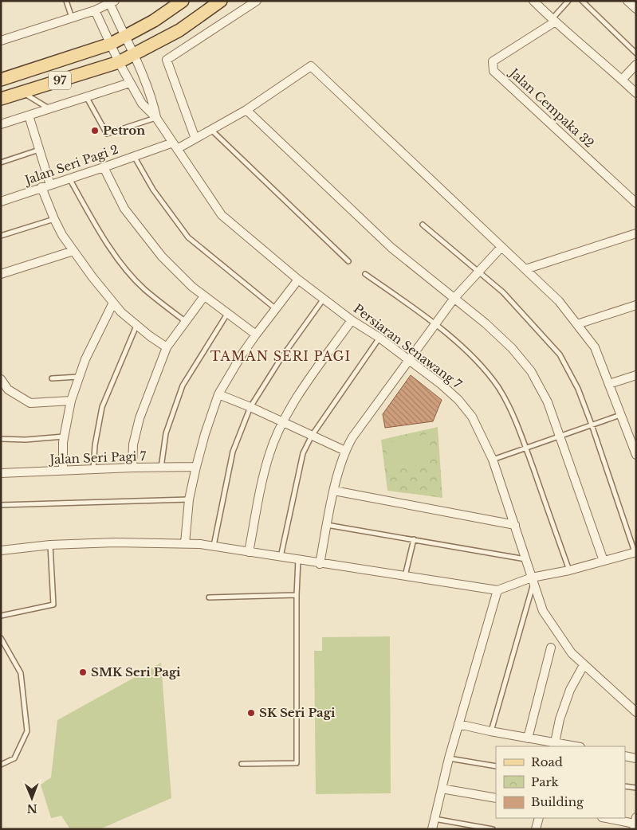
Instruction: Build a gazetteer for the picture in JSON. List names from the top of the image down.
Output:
{
  "streets": {
    "main road": ["97"],
    "street": [
      "Jalan Cempaka 32",
      "Jalan Seri Pagi 2",
      "Persiaran Senawang 7",
      "Jalan Seri Pagi 7"
    ]
  },
  "crossings": [
    ["Jalan Seri Pagi 2", "Persiaran Senawang 7"]
  ],
  "districts": ["TAMAN SERI PAGI"],
  "places": ["Petron", "SMK Seri Pagi", "SK Seri Pagi"],
  "legend": ["Road", "Park", "Building"],
  "north": "bottom"
}
